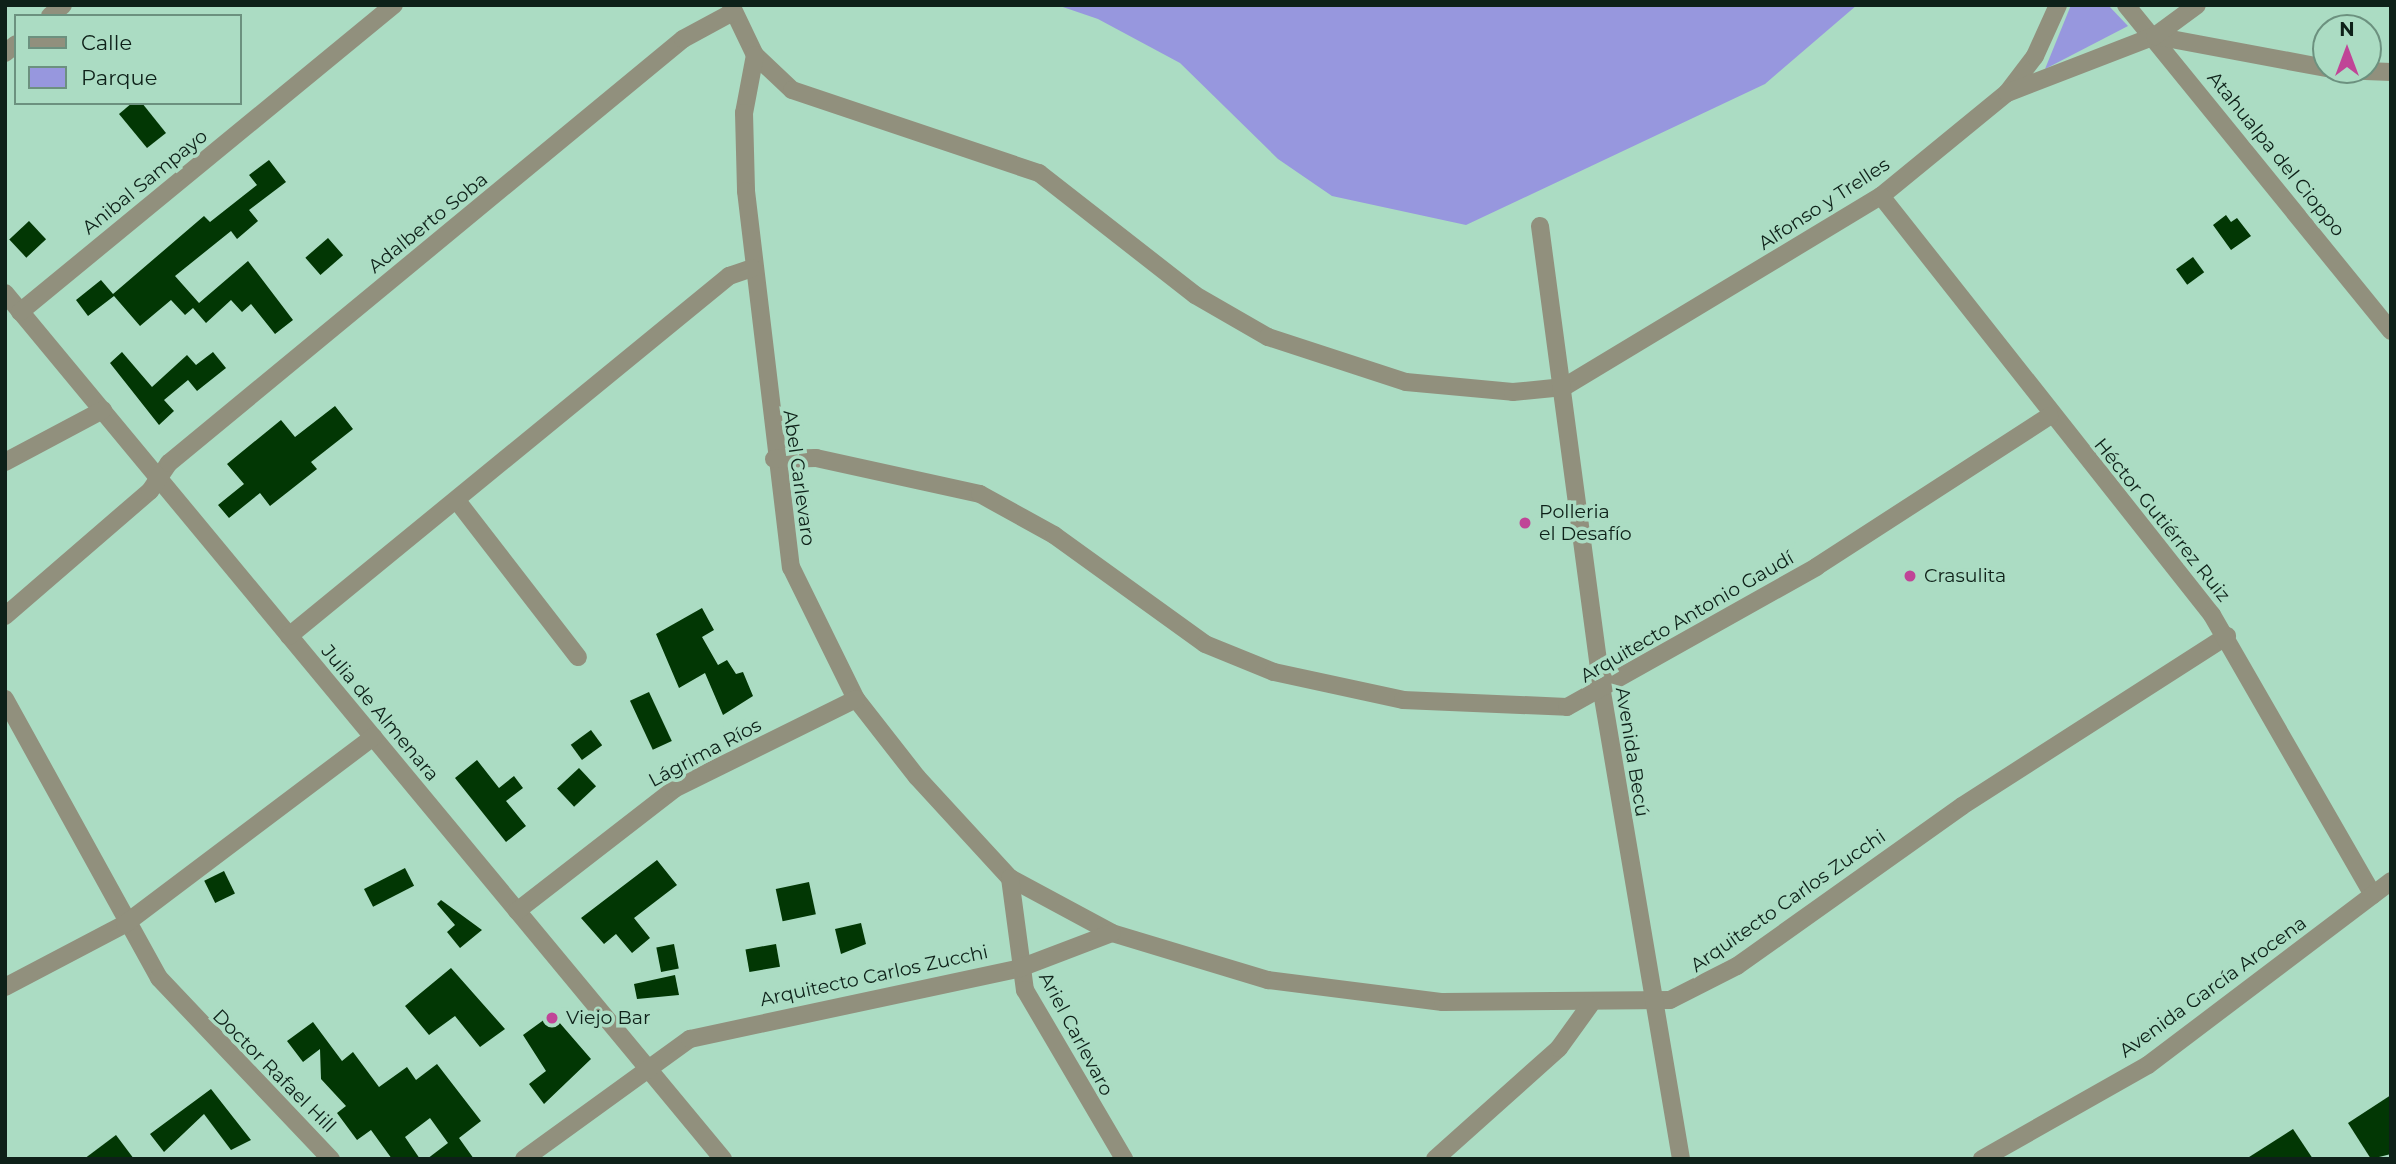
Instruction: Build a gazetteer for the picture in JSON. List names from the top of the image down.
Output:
{
  "streets": {
    "street": [
      "Atahualpa del Cioppo",
      "Anibal Sampayo",
      "Alfonso y Trelles",
      "Adalberto Soba",
      "Abel Carlevaro",
      "Héctor Gutiérrez Ruiz",
      "Arquitecto Antonio Gaudí",
      "Julia de Almenara",
      "Avenida Becú",
      "Lágrima Ríos",
      "Arquitecto Carlos Zucchi",
      "Avenida García Arocena",
      "Ariel Carlevaro",
      "Doctor Rafael Hill"
    ]
  },
  "crossings": [
    ["Anibal Sampayo", "Julia de Almenara"],
    ["Alfonso y Trelles", "Héctor Gutiérrez Ruiz"],
    ["Alfonso y Trelles", "Avenida Becú"],
    ["Adalberto Soba", "Julia de Almenara"],
    ["Abel Carlevaro", "Arquitecto Antonio Gaudí"],
    ["Abel Carlevaro", "Lágrima Ríos"],
    ["Abel Carlevaro", "Arquitecto Carlos Zucchi"],
    ["Abel Carlevaro", "Ariel Carlevaro"],
    ["Héctor Gutiérrez Ruiz", "Arquitecto Antonio Gaudí"],
    ["Héctor Gutiérrez Ruiz", "Arquitecto Carlos Zucchi"],
    ["Héctor Gutiérrez Ruiz", "Avenida García Arocena"],
    ["Arquitecto Antonio Gaudí", "Avenida Becú"],
    ["Julia de Almenara", "Lágrima Ríos"],
    ["Julia de Almenara", "Arquitecto Carlos Zucchi"],
    ["Avenida Becú", "Arquitecto Carlos Zucchi"],
    ["Arquitecto Carlos Zucchi", "Ariel Carlevaro"]
  ],
  "places": ["Polleria el Desafío", "Crasulita", "Viejo Bar"],
  "legend": ["Calle", "Parque"],
  "north": "top"
}
